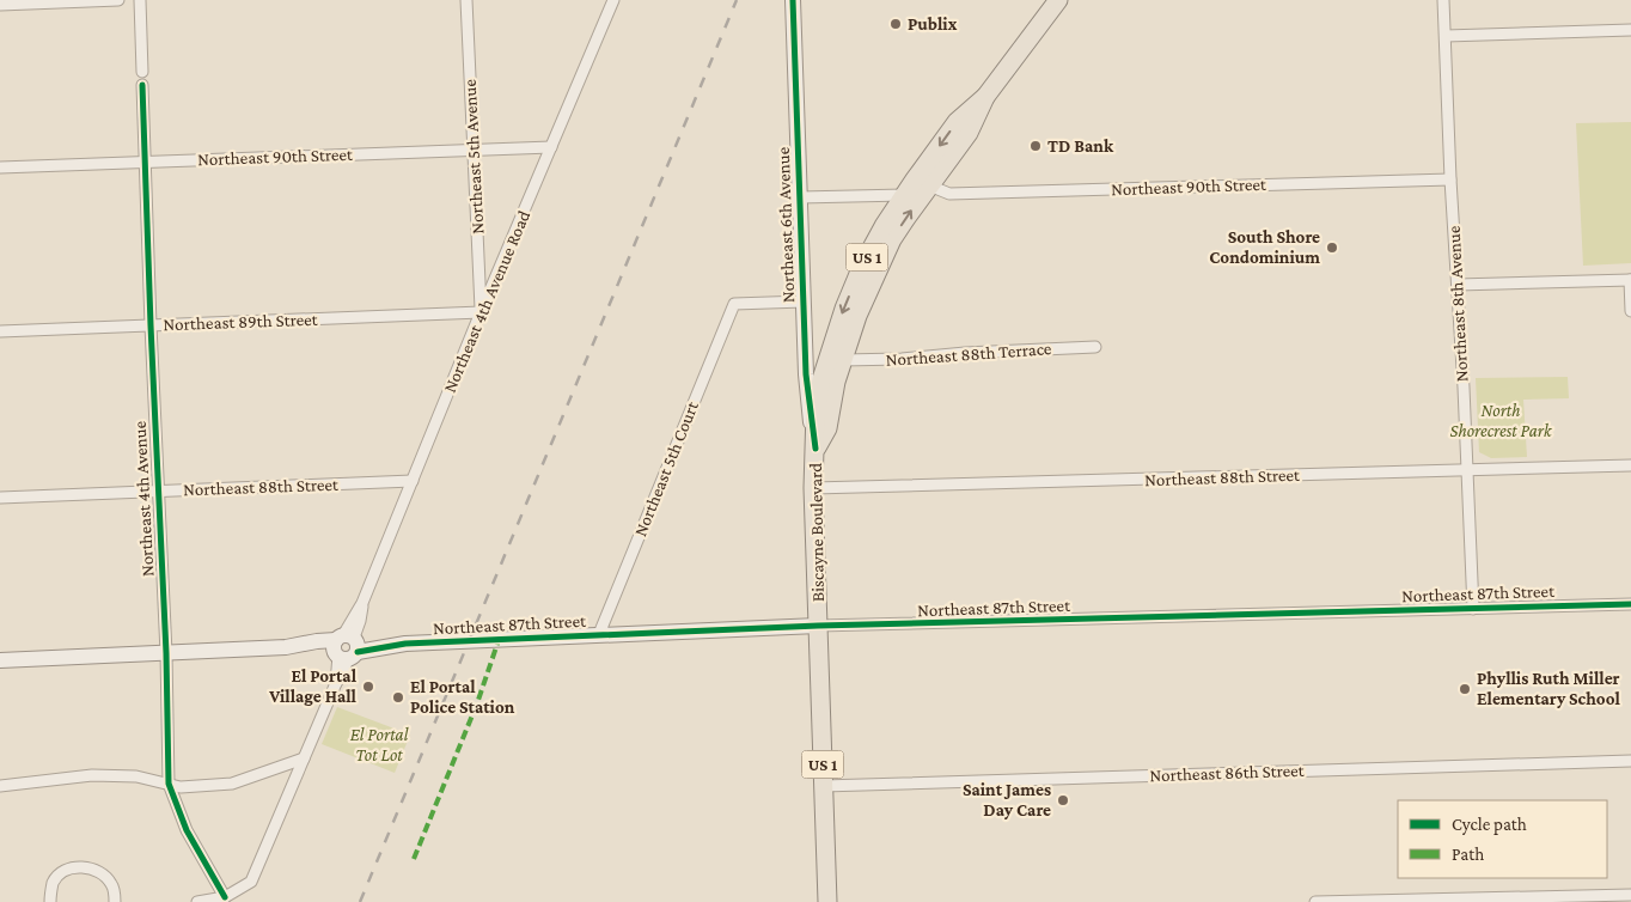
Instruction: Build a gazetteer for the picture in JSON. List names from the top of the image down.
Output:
{
  "streets": {
    "main road": ["US 1", "Biscayne Boulevard"],
    "street": [
      "Northeast 90th Street",
      "Northeast 5th Avenue",
      "Northeast 6th Avenue",
      "Northeast 4th Avenue Road",
      "Northeast 8th Avenue",
      "Northeast 89th Street",
      "Northeast 88th Terrace",
      "Northeast 5th Court",
      "Northeast 88th Street",
      "Northeast 4th Avenue",
      "Northeast 87th Street",
      "Northeast 86th Street"
    ]
  },
  "crossings": [
    ["Northeast 90th Street", "Northeast 5th Avenue"],
    ["Northeast 90th Street", "Northeast 4th Avenue Road"],
    ["Northeast 90th Street", "Northeast 8th Avenue"],
    ["Northeast 90th Street", "Northeast 4th Avenue"],
    ["Northeast 90th Street", "Biscayne Boulevard"],
    ["Northeast 5th Avenue", "Northeast 4th Avenue Road"],
    ["Northeast 5th Avenue", "Northeast 89th Street"],
    ["Northeast 6th Avenue", "Northeast 5th Court"],
    ["Northeast 6th Avenue", "Biscayne Boulevard"],
    ["Northeast 4th Avenue Road", "Northeast 89th Street"],
    ["Northeast 4th Avenue Road", "Northeast 88th Street"],
    ["Northeast 4th Avenue Road", "Northeast 4th Avenue"],
    ["Northeast 4th Avenue Road", "Northeast 87th Street"],
    ["Northeast 8th Avenue", "Northeast 88th Street"],
    ["Northeast 8th Avenue", "Northeast 87th Street"],
    ["Northeast 89th Street", "Northeast 4th Avenue"],
    ["Northeast 88th Terrace", "Biscayne Boulevard"],
    ["Northeast 5th Court", "Northeast 87th Street"],
    ["Northeast 88th Street", "Northeast 4th Avenue"],
    ["Northeast 88th Street", "Biscayne Boulevard"],
    ["Northeast 4th Avenue", "Northeast 87th Street"],
    ["Biscayne Boulevard", "Northeast 87th Street"],
    ["Biscayne Boulevard", "Northeast 86th Street"]
  ],
  "parks": ["North Shorecrest Park", "El Portal Tot Lot"],
  "places": [
    "Publix",
    "TD Bank",
    "South Shore Condominium",
    "El Portal Village Hall",
    "Phyllis Ruth Miller Elementary School",
    "El Portal Police Station",
    "Saint James Day Care"
  ],
  "legend": ["Cycle path", "Path"]
}
